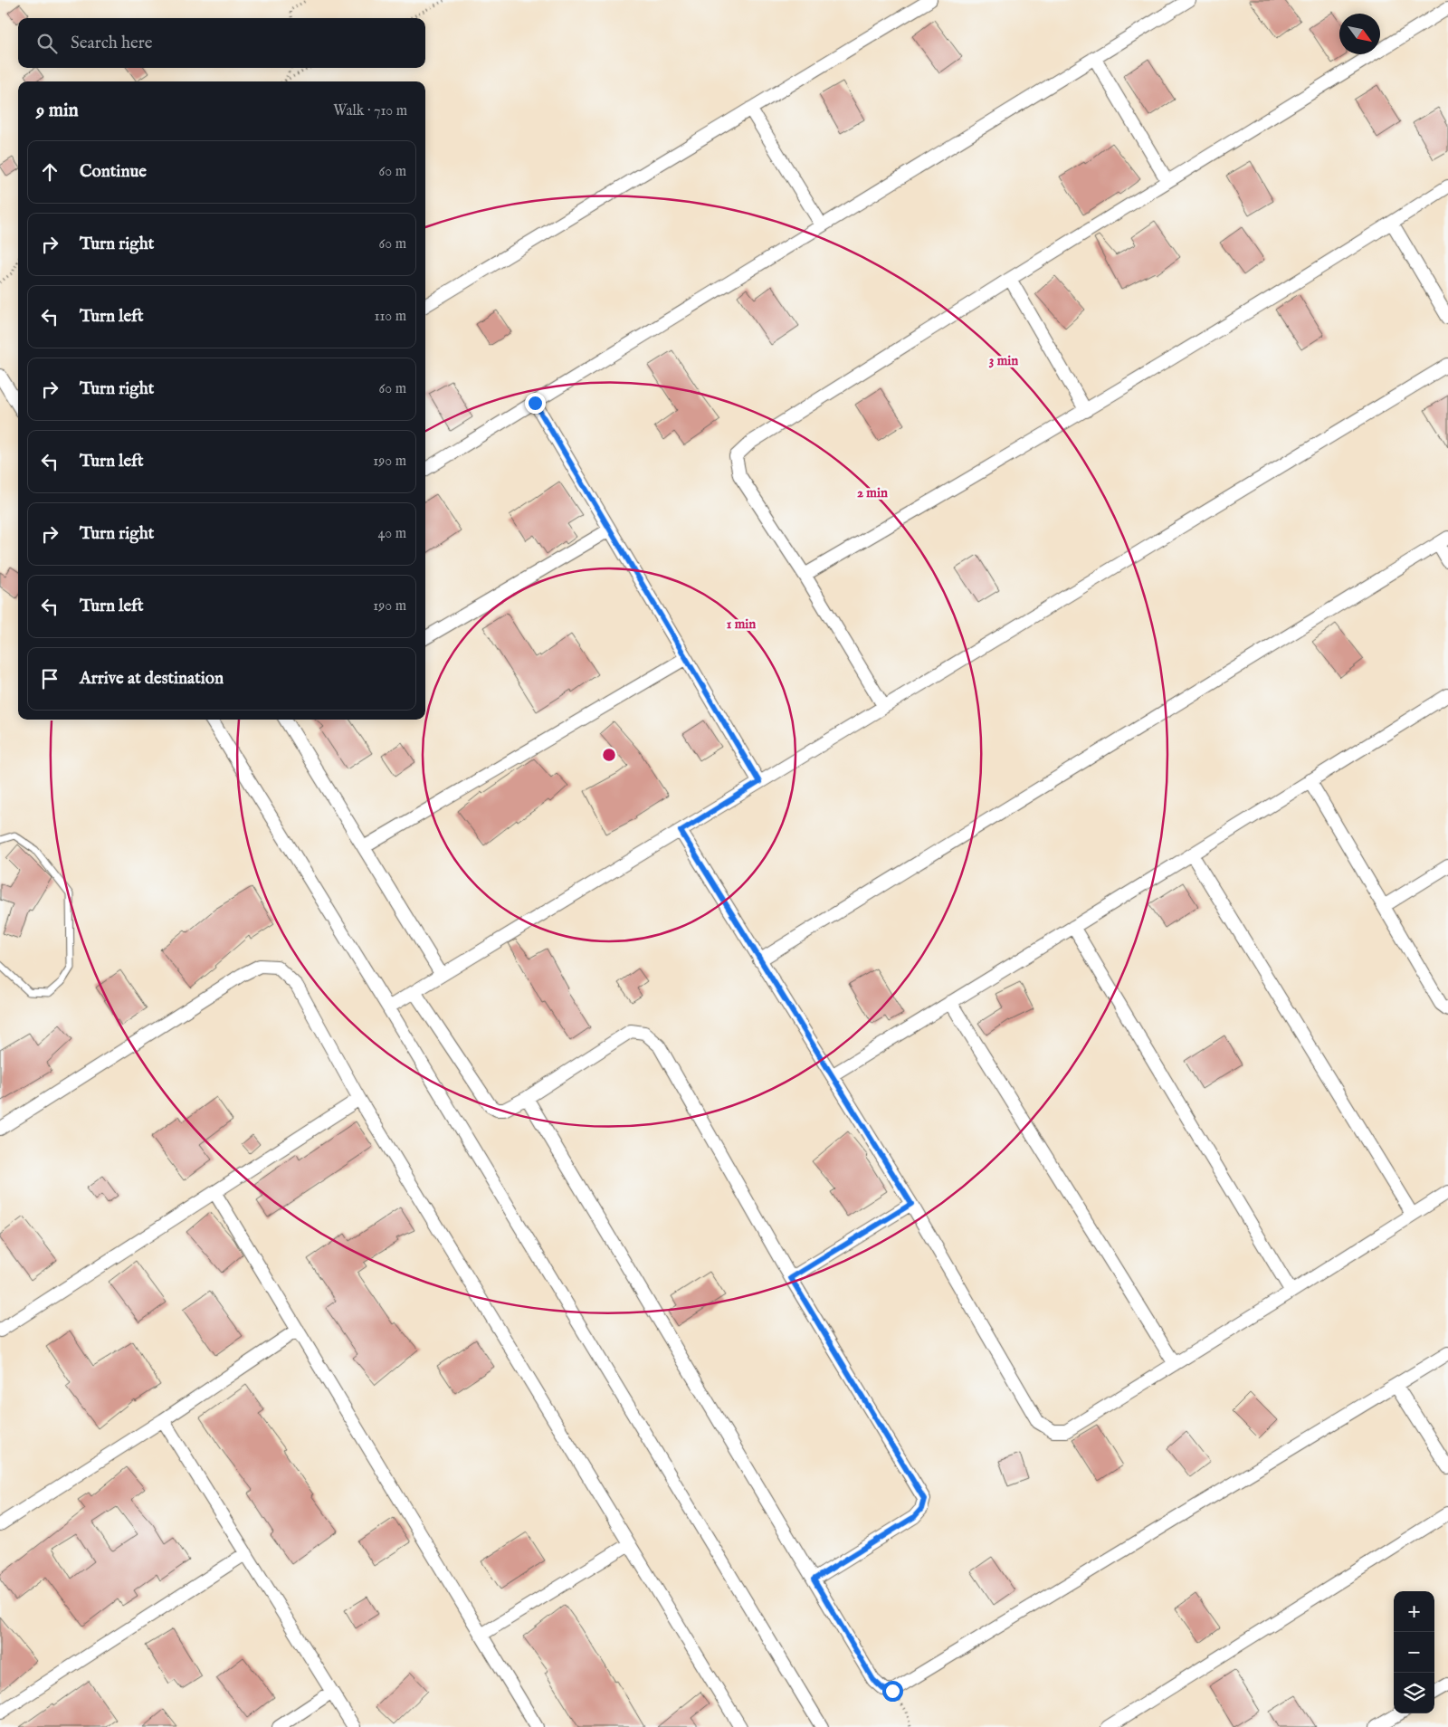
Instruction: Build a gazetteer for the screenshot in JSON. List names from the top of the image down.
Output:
{
  "north": "bottom right",
  "page": {
    "search": "Search here",
    "heading": ["9 min", "Walk · 710 m"],
    "list": [
      ["Continue", "60 m"],
      ["Turn right", "60 m"],
      ["Turn left", "110 m"],
      ["Turn right", "60 m"],
      ["Turn left", "190 m"],
      ["Turn right", "40 m"],
      ["Turn left", "190 m"],
      "Arrive at destination"
    ],
    "map_buttons": ["+", "−"]
  },
  "rings": ["3 min", "2 min", "1 min"]
}
